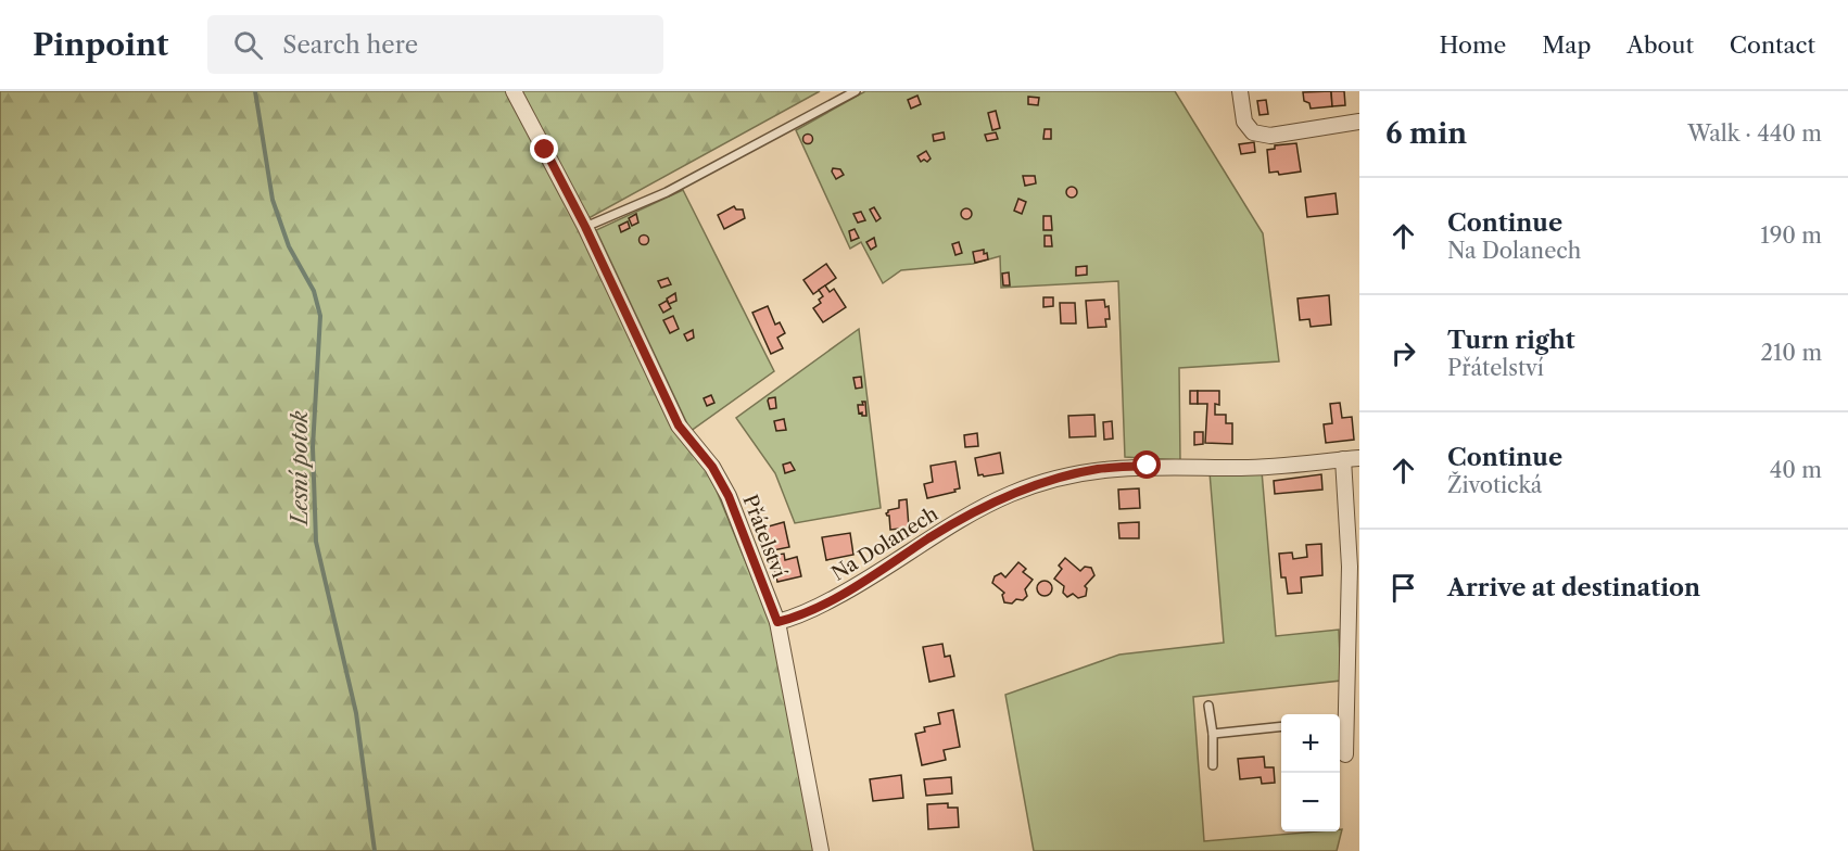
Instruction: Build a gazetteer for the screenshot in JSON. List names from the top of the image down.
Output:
{
  "streets": {
    "street": ["Přátelství", "Na Dolanech"]
  },
  "crossings": [
    ["Přátelství", "Na Dolanech"]
  ],
  "water": ["Lesní potok"],
  "page": {
    "header": "Pinpoint",
    "search": "Search here",
    "nav": [
      "Home",
      "Map",
      "About",
      "Contact"
    ],
    "heading": ["6 min", "Walk · 440 m"],
    "list": [
      ["Continue", "Na Dolanech", "190 m"],
      ["Turn right", "Přátelství", "210 m"],
      ["Continue", "Životická", "40 m"],
      "Arrive at destination"
    ],
    "map_buttons": ["+", "−"]
  }
}
